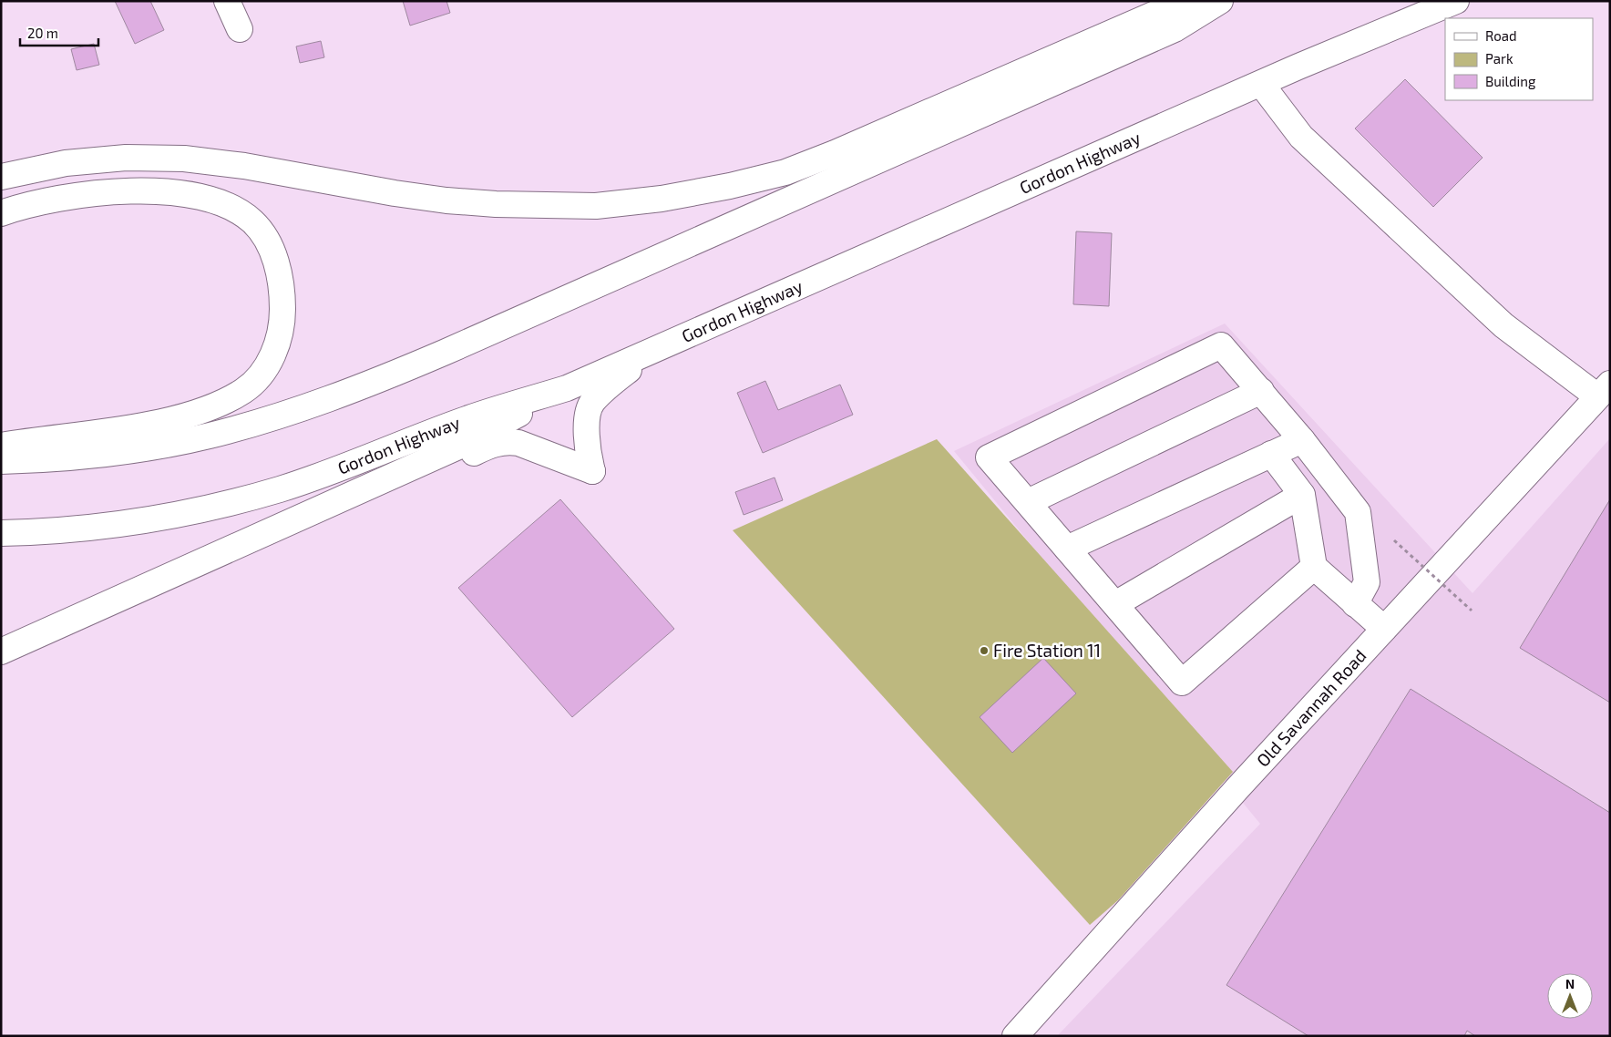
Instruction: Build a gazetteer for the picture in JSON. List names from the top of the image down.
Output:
{
  "streets": {
    "main road": ["Gordon Highway", "Old Savannah Road"]
  },
  "places": ["Fire Station 11"],
  "legend": ["Road", "Park", "Building"],
  "scale_bar": "20 m",
  "north": "top"
}
